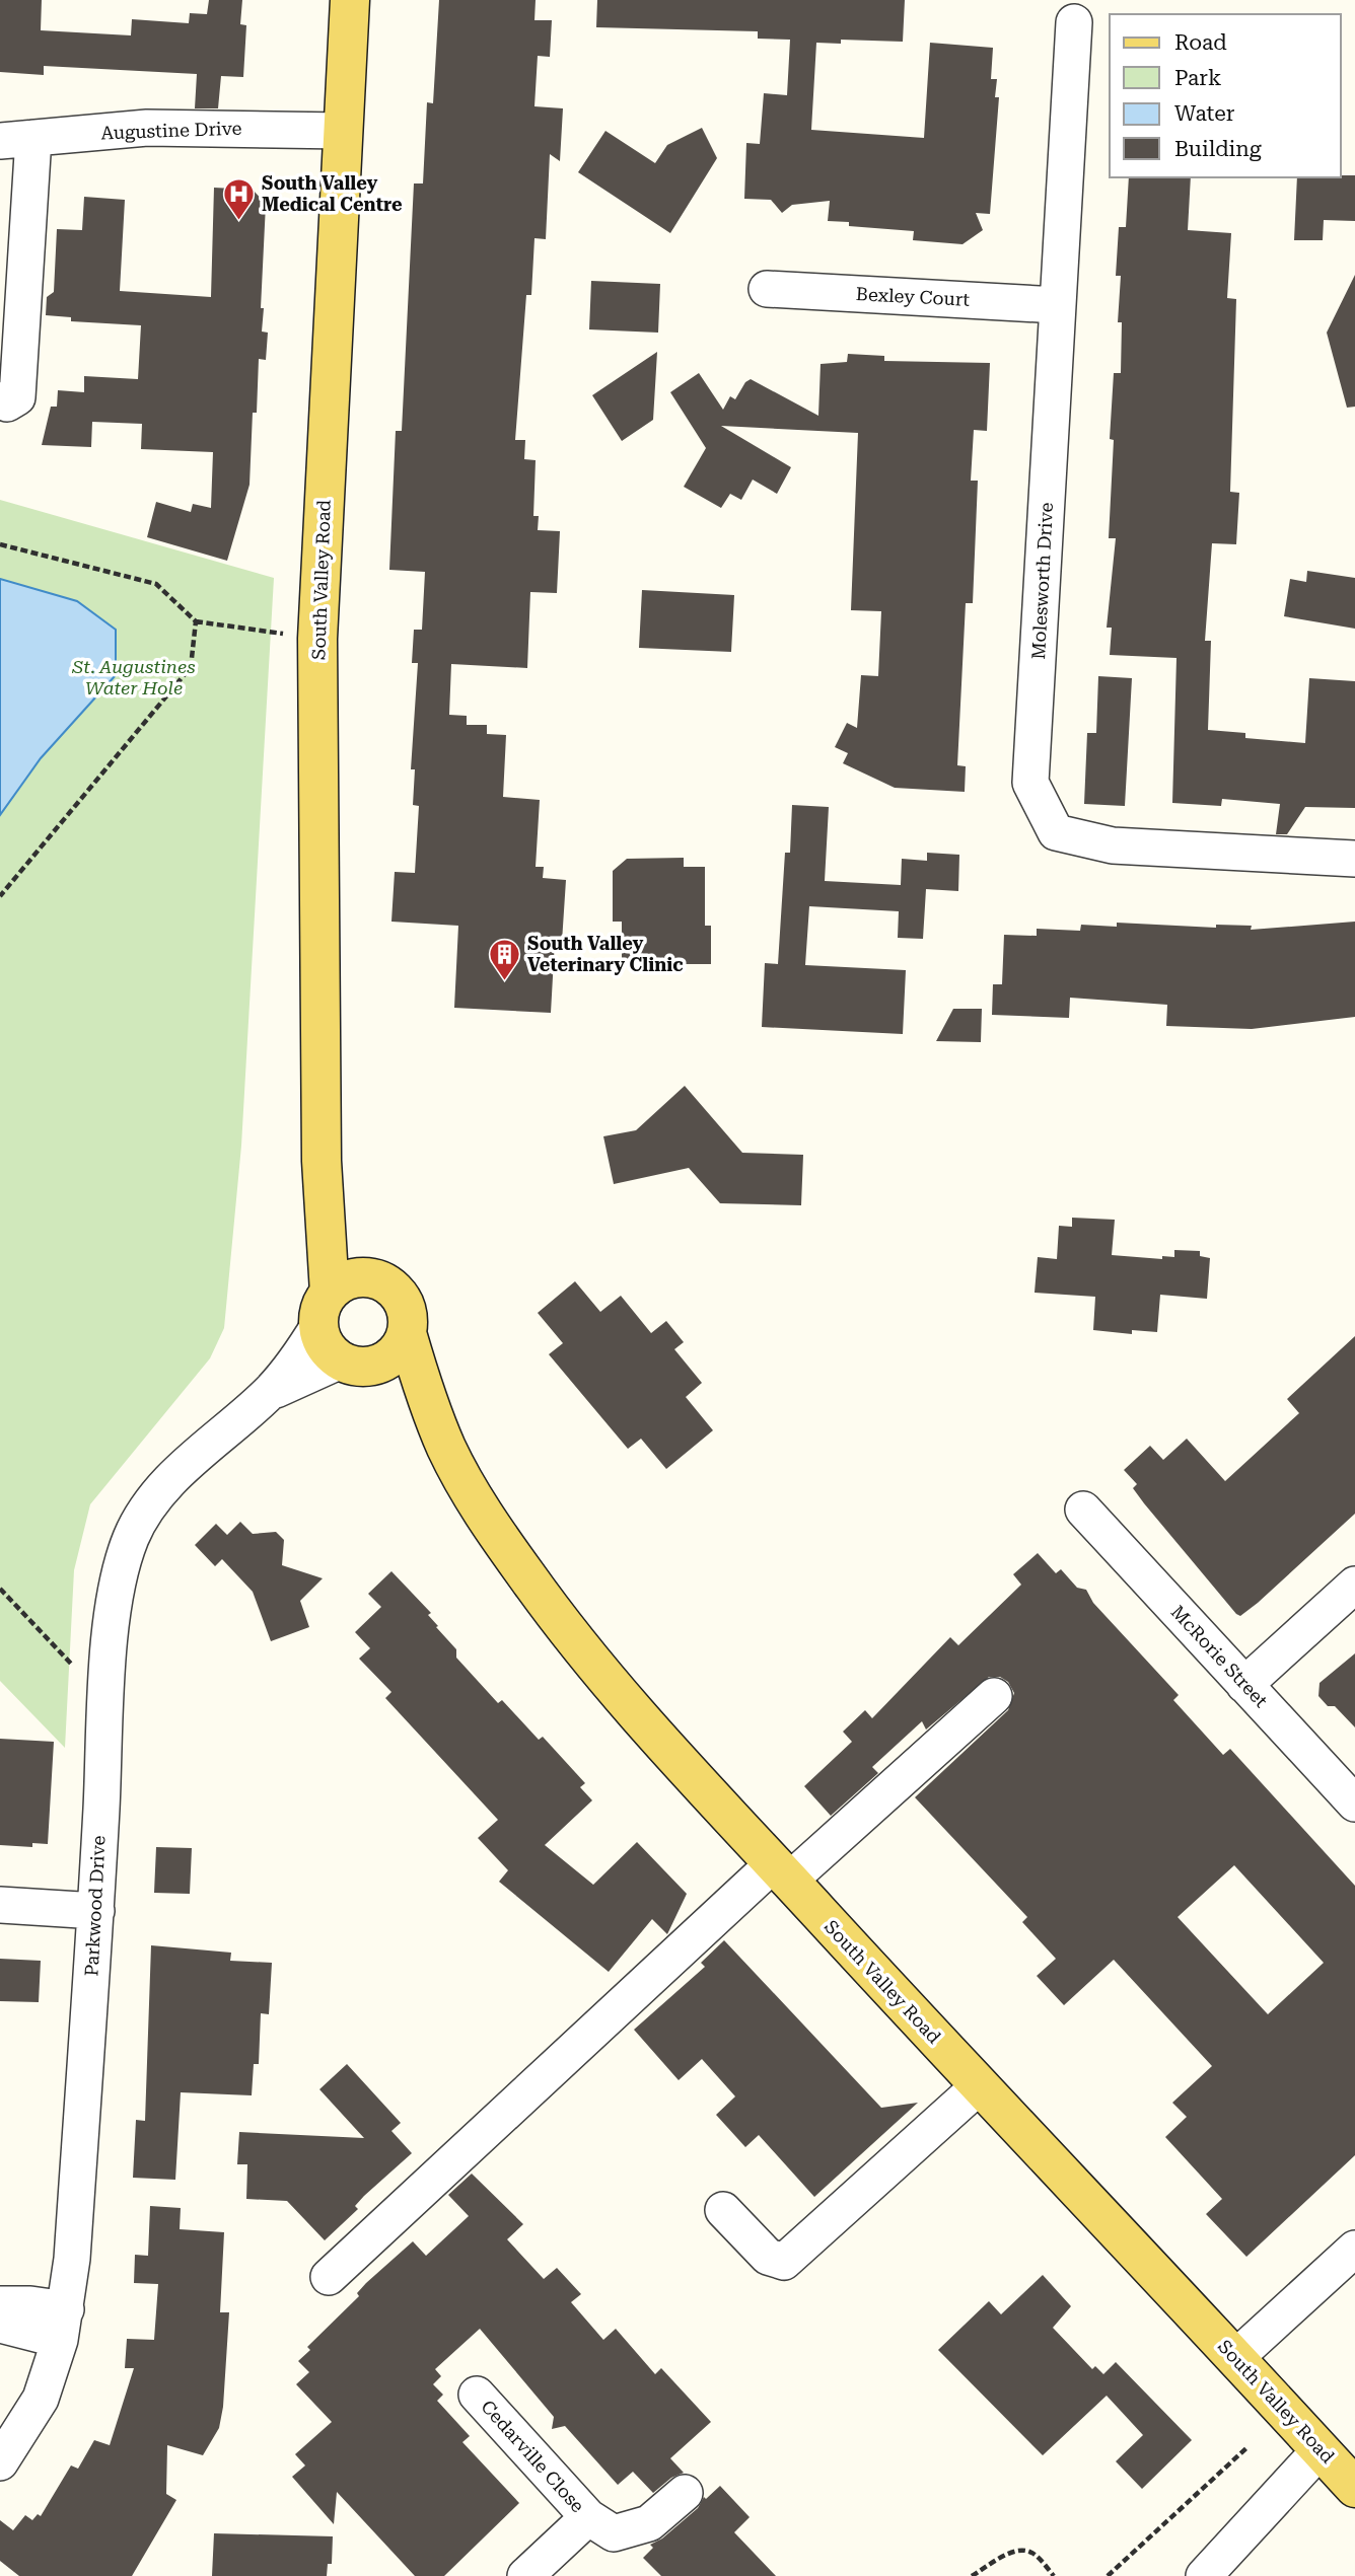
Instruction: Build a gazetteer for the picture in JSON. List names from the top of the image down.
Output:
{
  "streets": {
    "main road": ["South Valley Road"],
    "street": [
      "Augustine Drive",
      "Bexley Court",
      "Molesworth Drive",
      "McRorie Street",
      "Parkwood Drive",
      "Cedarville Close"
    ]
  },
  "crossings": [
    ["Augustine Drive", "South Valley Road"],
    ["Bexley Court", "Molesworth Drive"],
    ["South Valley Road", "Parkwood Drive"]
  ],
  "parks": ["St. Augustines Water Hole"],
  "places": {
    "hospital": ["South Valley Medical Centre"],
    "building": ["South Valley Veterinary Clinic"]
  },
  "legend": [
    "Road",
    "Park",
    "Water",
    "Building"
  ]
}
